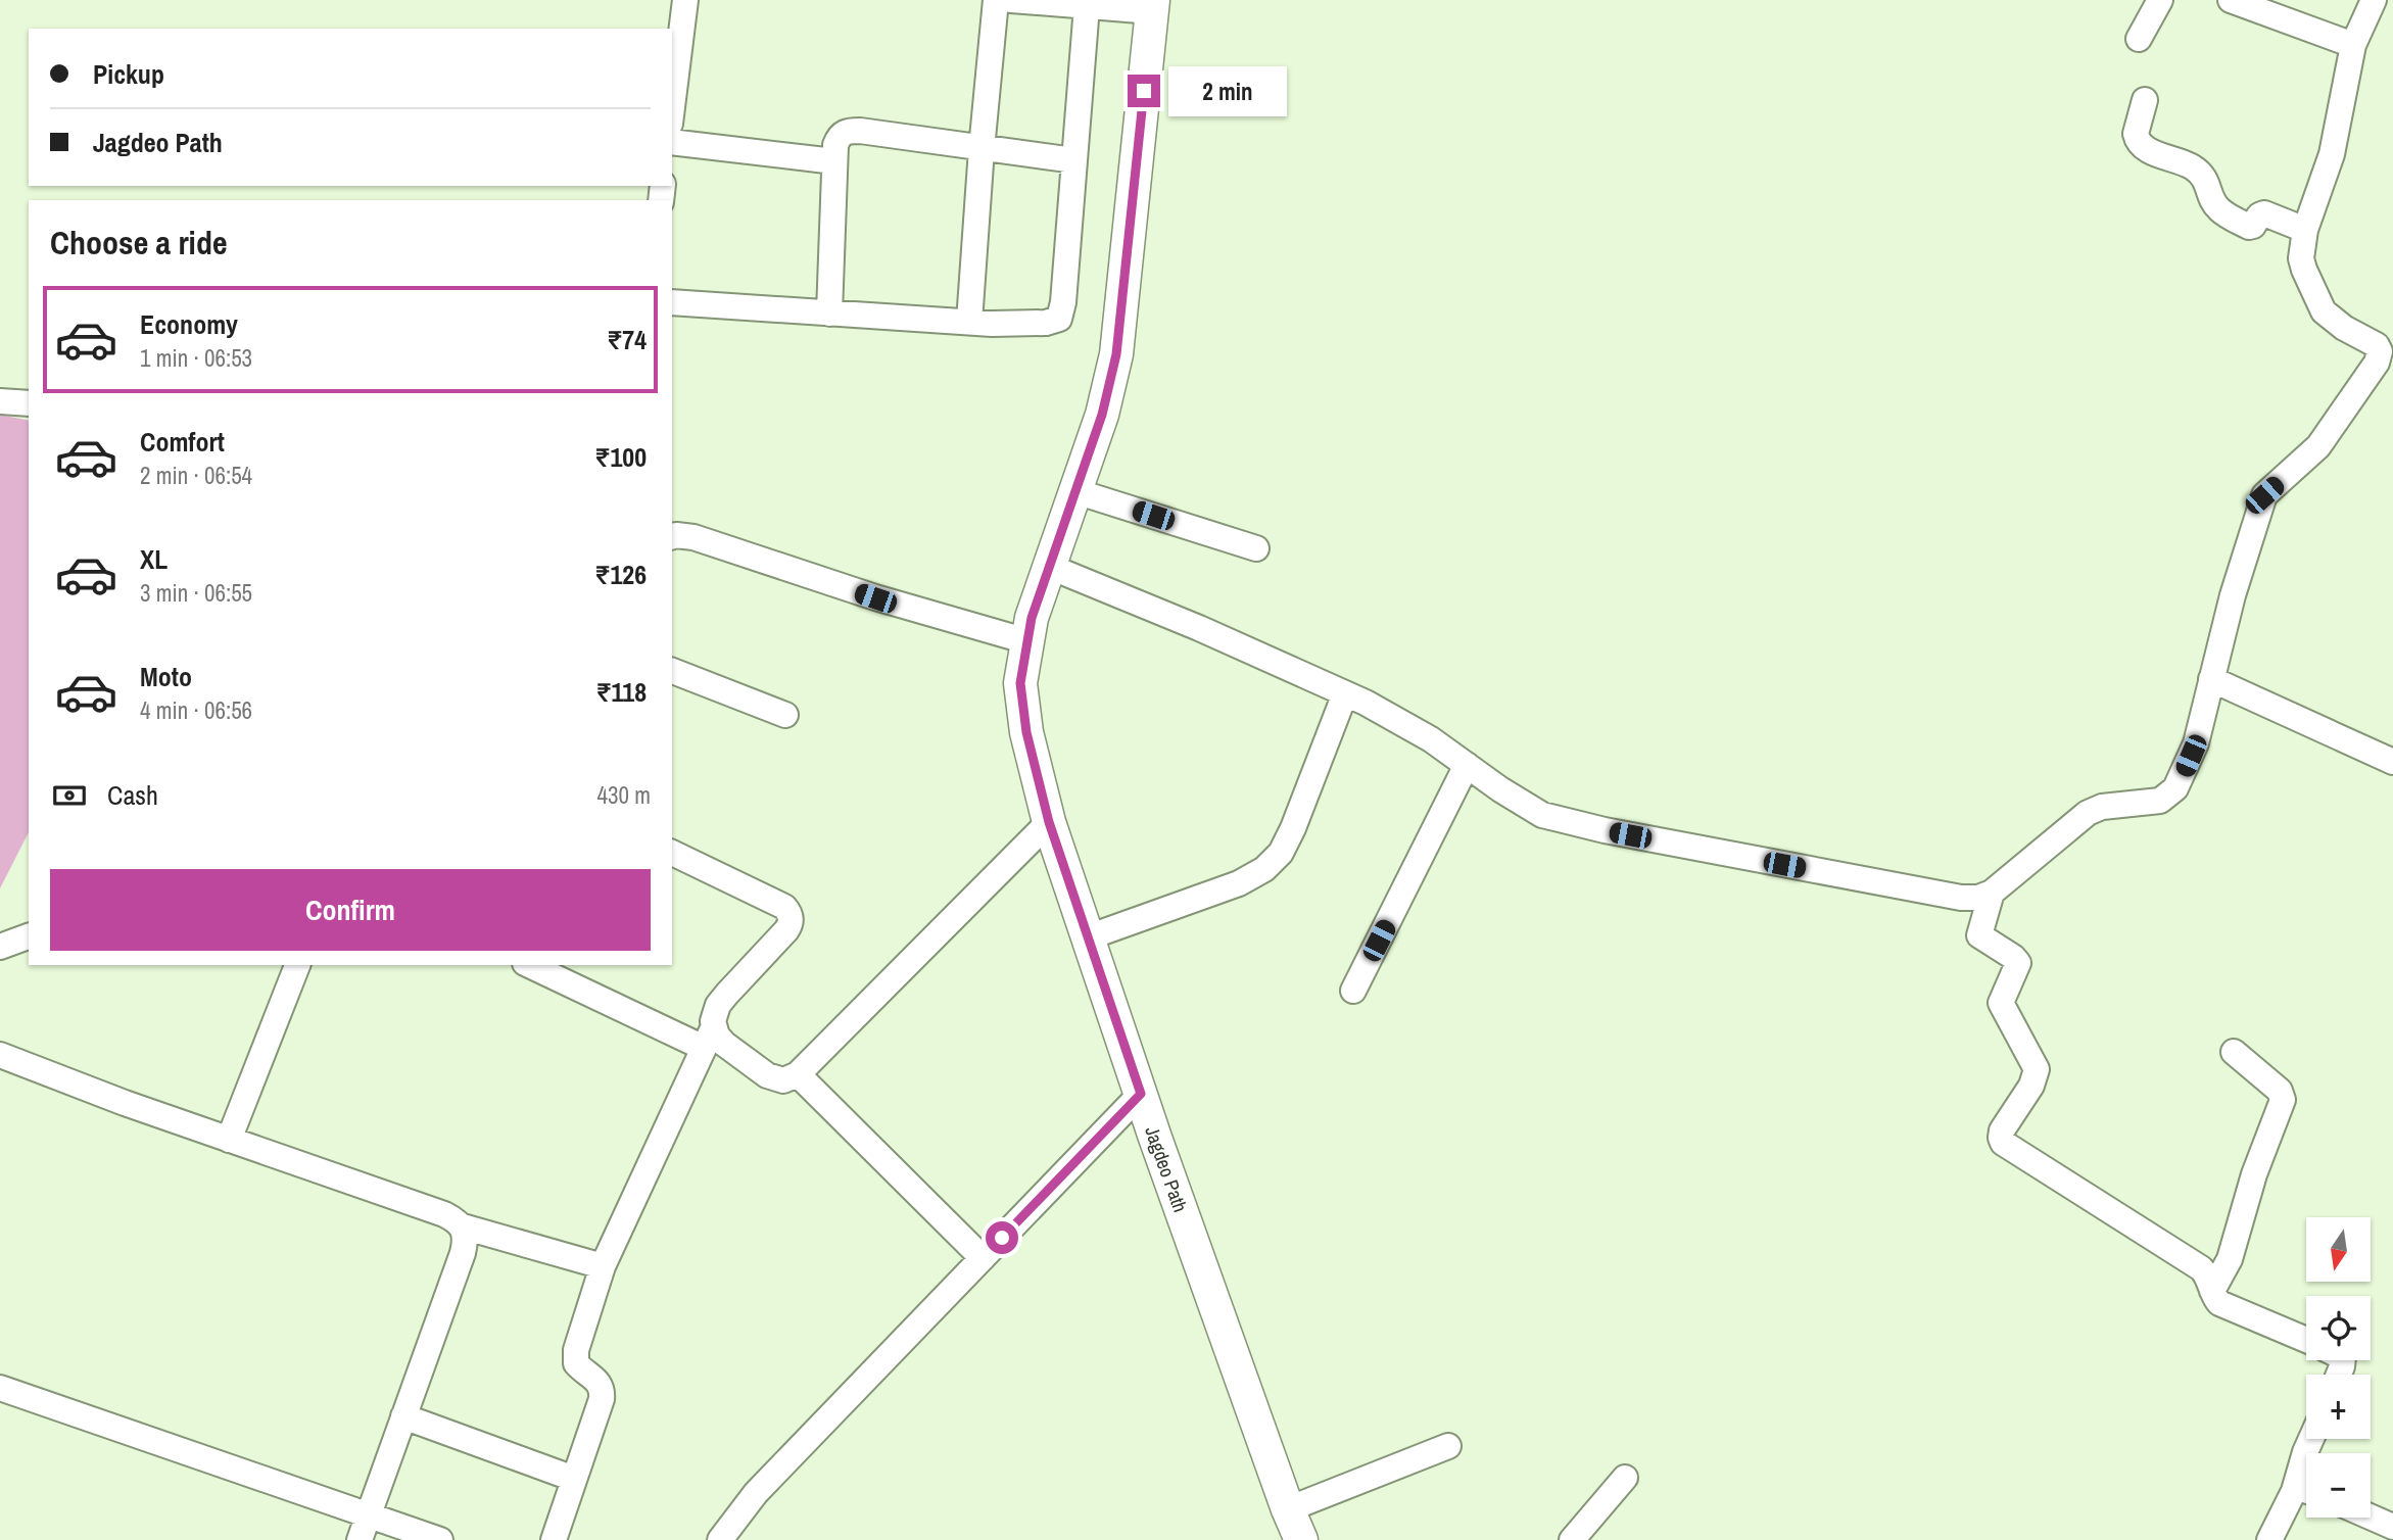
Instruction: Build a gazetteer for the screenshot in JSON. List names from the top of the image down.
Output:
{
  "streets": {
    "main road": ["Jagdeo Path"]
  },
  "north": "bottom",
  "page": {
    "banner": ["Pickup", "Jagdeo Path"],
    "bubble": "2 min",
    "heading": "Choose a ride",
    "list": [
      {
        "name": "Economy",
        "note": "1 min · 06:53",
        "value": "₹74"
      },
      {
        "name": "Comfort",
        "note": "2 min · 06:54",
        "value": "₹100"
      },
      {
        "name": "XL",
        "note": "3 min · 06:55",
        "value": "₹126"
      },
      {
        "name": "Moto",
        "note": "4 min · 06:56",
        "value": "₹118"
      }
    ],
    "pay": ["Cash", "430 m"],
    "buttons": "Confirm",
    "map_buttons": ["+", "−"]
  }
}
